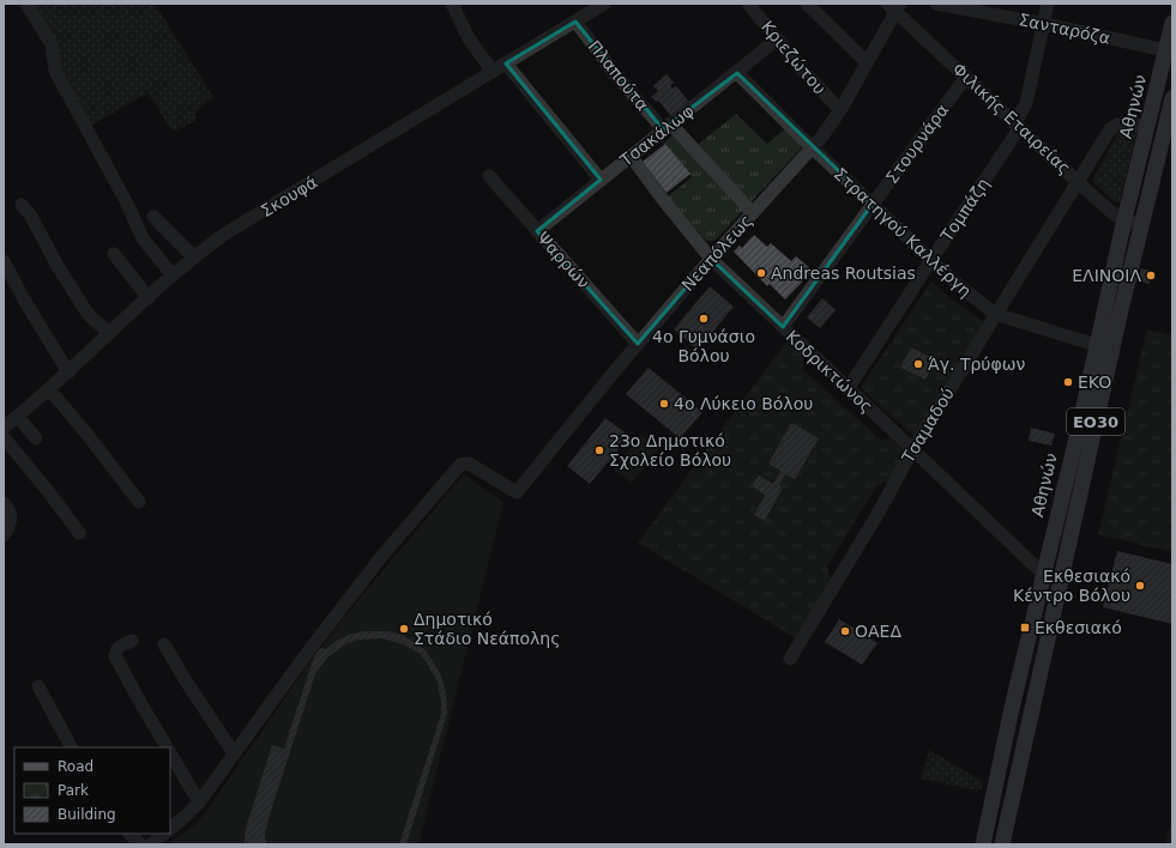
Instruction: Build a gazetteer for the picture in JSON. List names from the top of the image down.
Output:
{
  "streets": {
    "main road": ["Αθηνών", "ΕΟ30"],
    "street": [
      "Σανταρόζα",
      "Κριεζώτου",
      "Πλαπούτα",
      "Φιλικής Εταιρείας",
      "Τσακάλωφ",
      "Στουρνάρα",
      "Σκουφά",
      "Τομπάζη",
      "Στρατηγού Καλλέργη",
      "Νεαπόλεως",
      "Ψαρρών",
      "Κοδρικτώνος",
      "Τσαμαδού"
    ]
  },
  "crossings": [
    ["Σανταρόζα", "Αθηνών"],
    ["Σανταρόζα", "Τομπάζη"],
    ["Κριεζώτου", "Τσακάλωφ"],
    ["Κριεζώτου", "Νεαπόλεως"],
    ["Πλαπούτα", "Τσακάλωφ"],
    ["Πλαπούτα", "Σκουφά"],
    ["Πλαπούτα", "Νεαπόλεως"],
    ["Αθηνών", "Φιλικής Εταιρείας"],
    ["Αθηνών", "Στρατηγού Καλλέργη"],
    ["Αθηνών", "Κοδρικτώνος"],
    ["Αθηνών", "Τσαμαδού"],
    ["Φιλικής Εταιρείας", "Στουρνάρα"],
    ["Φιλικής Εταιρείας", "Τομπάζη"],
    ["Φιλικής Εταιρείας", "Νεαπόλεως"],
    ["Φιλικής Εταιρείας", "ΕΟ30"],
    ["Φιλικής Εταιρείας", "Τσαμαδού"],
    ["Τσακάλωφ", "Στρατηγού Καλλέργη"],
    ["Τσακάλωφ", "Ψαρρών"],
    ["Τσακάλωφ", "Κοδρικτώνος"],
    ["Στουρνάρα", "Στρατηγού Καλλέργη"],
    ["Στουρνάρα", "Κοδρικτώνος"],
    ["Τομπάζη", "Στρατηγού Καλλέργη"],
    ["Τομπάζη", "Κοδρικτώνος"],
    ["Στρατηγού Καλλέργη", "Νεαπόλεως"],
    ["Στρατηγού Καλλέργη", "Τσαμαδού"],
    ["Νεαπόλεως", "Ψαρρών"],
    ["Νεαπόλεως", "Κοδρικτώνος"],
    ["Κοδρικτώνος", "Τσαμαδού"]
  ],
  "places": {
    "other": [
      "Andreas Routsias",
      "ΕΛΙΝΟΙΛ",
      "4ο Γυμνάσιο Βόλου",
      "Άγ. Τρύφων",
      "EKO",
      "4ο Λύκειο Βόλου",
      "23ο Δημοτικό Σχολείο Βόλου",
      "Εκθεσιακό Κέντρο Βόλου",
      "Δημοτικό Στάδιο Νεάπολης",
      "ΟΑΕΔ"
    ],
    "transit": ["Εκθεσιακό"]
  },
  "legend": ["Road", "Park", "Building"]
}
